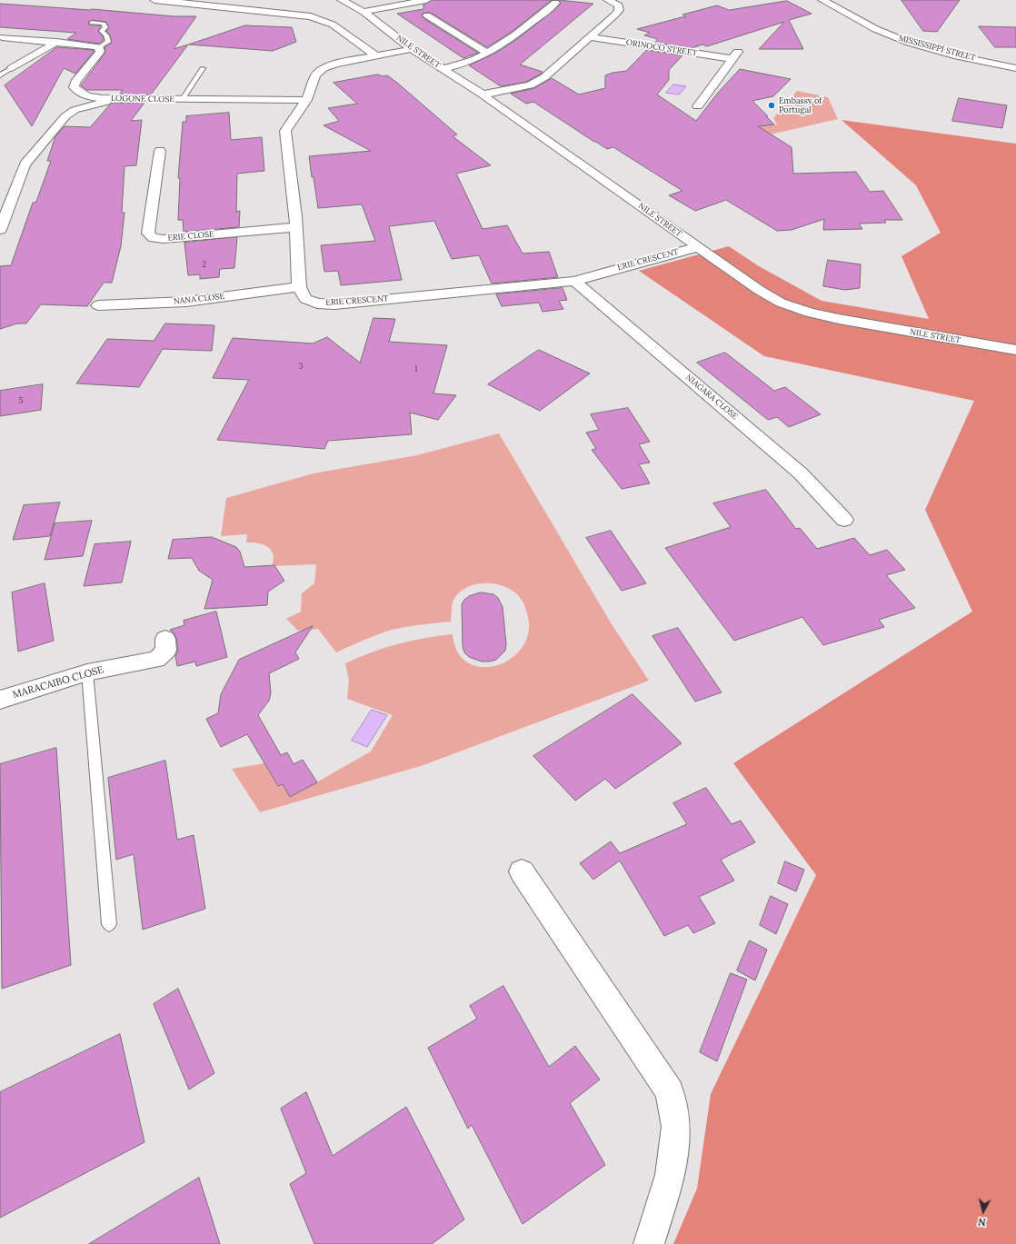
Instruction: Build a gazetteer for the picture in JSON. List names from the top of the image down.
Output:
{
  "streets": {
    "street": [
      "ORINOCO STREET",
      "MISSISSIPPI STREET",
      "NILE STREET",
      "LOGONE CLOSE",
      "ERIE CLOSE",
      "ERIE CRESCENT",
      "NANA CLOSE",
      "NIAGARA CLOSE",
      "MARACAIBO CLOSE"
    ]
  },
  "crossings": [
    ["NILE STREET", "ERIE CRESCENT"],
    ["ERIE CRESCENT", "NANA CLOSE"],
    ["ERIE CRESCENT", "NIAGARA CLOSE"]
  ],
  "places": ["Embassy of Portugal"],
  "house_numbers": [
    "2",
    "3",
    "1",
    "5"
  ],
  "north": "bottom"
}
